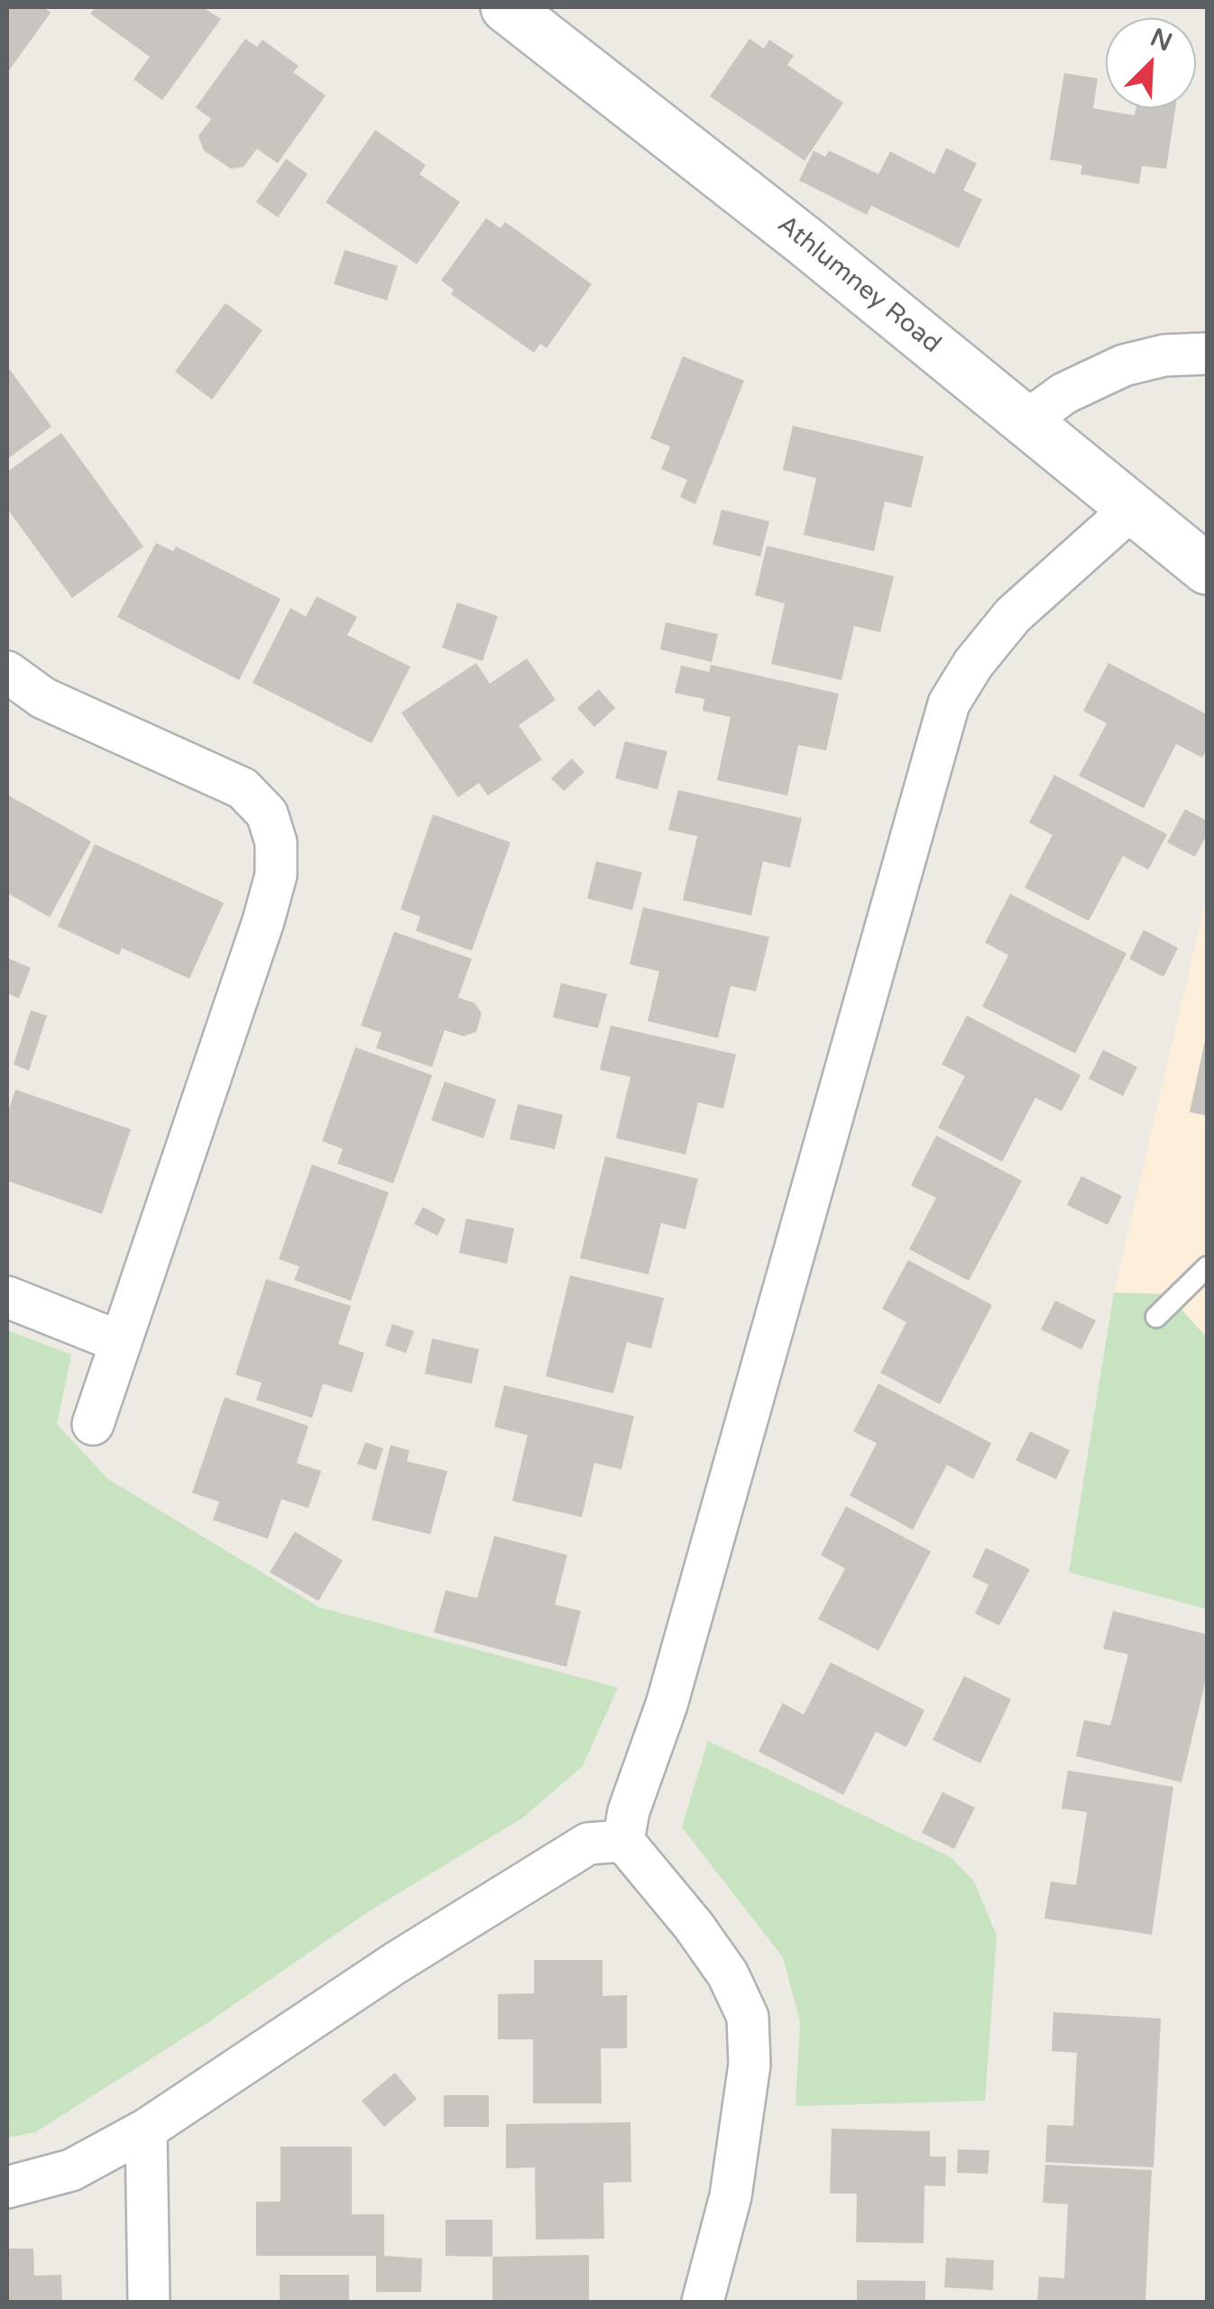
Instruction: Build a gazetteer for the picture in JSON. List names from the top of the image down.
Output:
{
  "streets": {
    "main road": ["Athlumney Road"]
  },
  "north": "top right"
}
